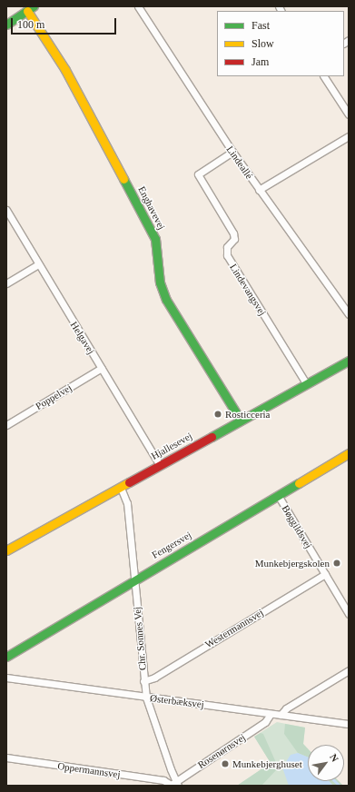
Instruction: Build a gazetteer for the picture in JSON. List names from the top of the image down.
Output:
{
  "streets": {
    "street": [
      "Lindeallé",
      "Enghavevej",
      "Lindevangsvej",
      "Helgavej",
      "Poppelvej",
      "Hjallesevej",
      "Bøggildsvej",
      "Fengersvej",
      "Westermannsvej",
      "Chr. Sonnes Vej",
      "Østerbæksvej",
      "Rosenørnsvej",
      "Oppermannsvej"
    ]
  },
  "crossings": [
    ["Lindeallé", "Lindevangsvej"],
    ["Enghavevej", "Hjallesevej"],
    ["Lindevangsvej", "Hjallesevej"],
    ["Helgavej", "Poppelvej"],
    ["Helgavej", "Hjallesevej"],
    ["Hjallesevej", "Chr. Sonnes Vej"],
    ["Bøggildsvej", "Fengersvej"],
    ["Bøggildsvej", "Westermannsvej"],
    ["Fengersvej", "Chr. Sonnes Vej"],
    ["Westermannsvej", "Chr. Sonnes Vej"],
    ["Chr. Sonnes Vej", "Østerbæksvej"],
    ["Chr. Sonnes Vej", "Rosenørnsvej"],
    ["Chr. Sonnes Vej", "Oppermannsvej"],
    ["Østerbæksvej", "Rosenørnsvej"],
    ["Rosenørnsvej", "Oppermannsvej"]
  ],
  "places": ["Rosticceria", "Munkebjergskolen", "Munkebjerghuset"],
  "legend": ["Fast", "Slow", "Jam"],
  "scale_bar": "100 m",
  "north": "top right"
}
